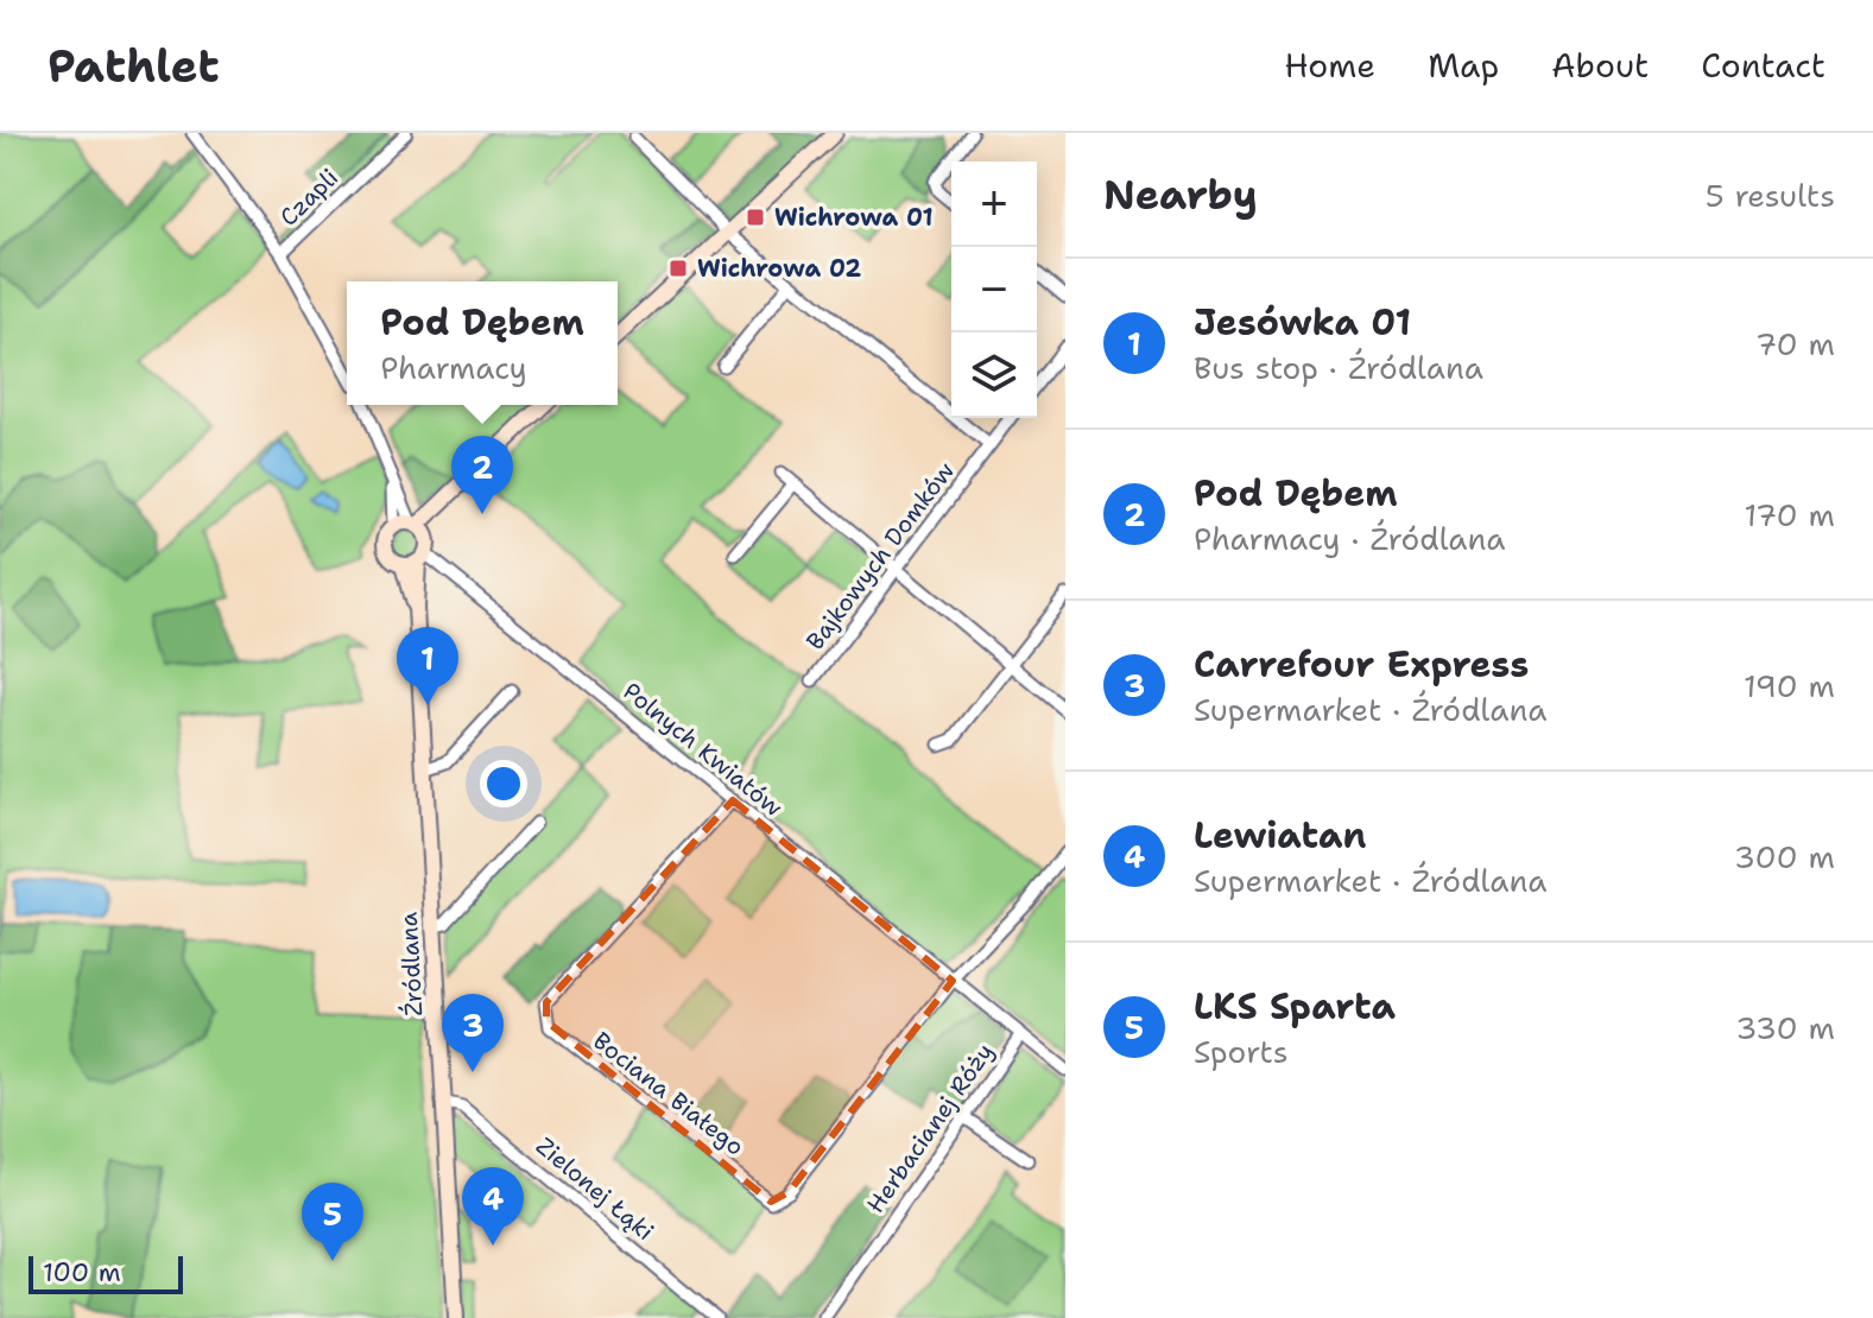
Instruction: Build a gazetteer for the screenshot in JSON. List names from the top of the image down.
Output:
{
  "streets": {
    "main road": ["Źródlana"],
    "street": [
      "Czapli",
      "Bajkowych Domków",
      "Polnych Kwiatów",
      "Bociana Białego",
      "Herbacianej Róży",
      "Zielonej Łąki"
    ]
  },
  "crossings": [
    ["Polnych Kwiatów", "Źródlana"],
    ["Polnych Kwiatów", "Bociana Białego"],
    ["Polnych Kwiatów", "Herbacianej Róży"],
    ["Źródlana", "Zielonej Łąki"],
    ["Bociana Białego", "Herbacianej Róży"]
  ],
  "places": {
    "transit": ["Wichrowa 01", "Wichrowa 02"]
  },
  "scale_bar": "100 m",
  "page": {
    "header": "Pathlet",
    "nav": [
      "Home",
      "Map",
      "About",
      "Contact"
    ],
    "heading": ["Nearby", "5 results"],
    "map_buttons": ["+", "−"],
    "list": [
      {
        "mark": "1",
        "name": "Jesówka 01",
        "note": "Bus stop · Źródlana",
        "value": "70 m"
      },
      {
        "mark": "2",
        "name": "Pod Dębem",
        "note": "Pharmacy · Źródlana",
        "value": "170 m"
      },
      {
        "mark": "3",
        "name": "Carrefour Express",
        "note": "Supermarket · Źródlana",
        "value": "190 m"
      },
      {
        "mark": "4",
        "name": "Lewiatan",
        "note": "Supermarket · Źródlana",
        "value": "300 m"
      },
      {
        "mark": "5",
        "name": "LKS Sparta",
        "note": "Sports",
        "value": "330 m"
      }
    ],
    "popup": ["Pod Dębem", "Pharmacy"],
    "pins": [
      "2",
      "1",
      "3",
      "4",
      "5"
    ],
    "scale": "100 m"
  }
}
